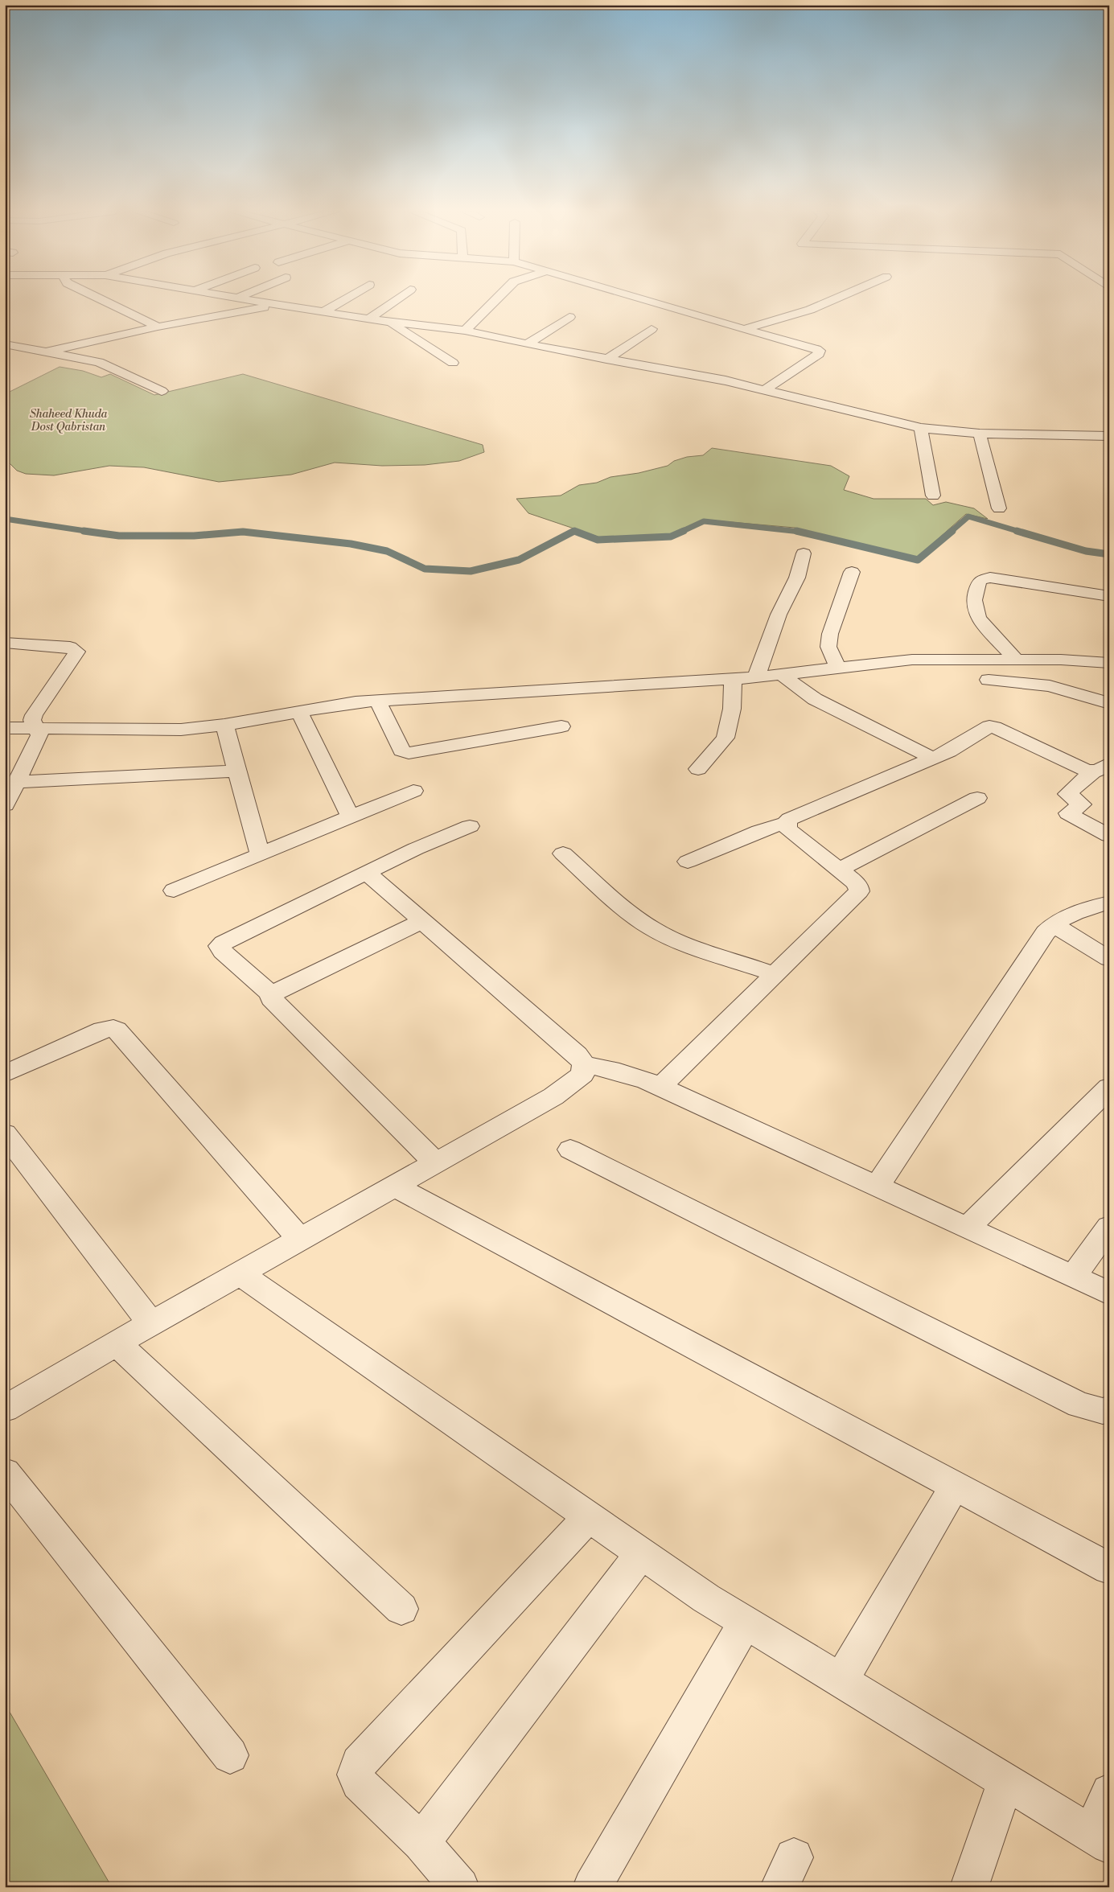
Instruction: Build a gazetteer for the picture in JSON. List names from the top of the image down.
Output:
{
  "parks": ["Shaheed Khuda Dost Qabristan"]
}
